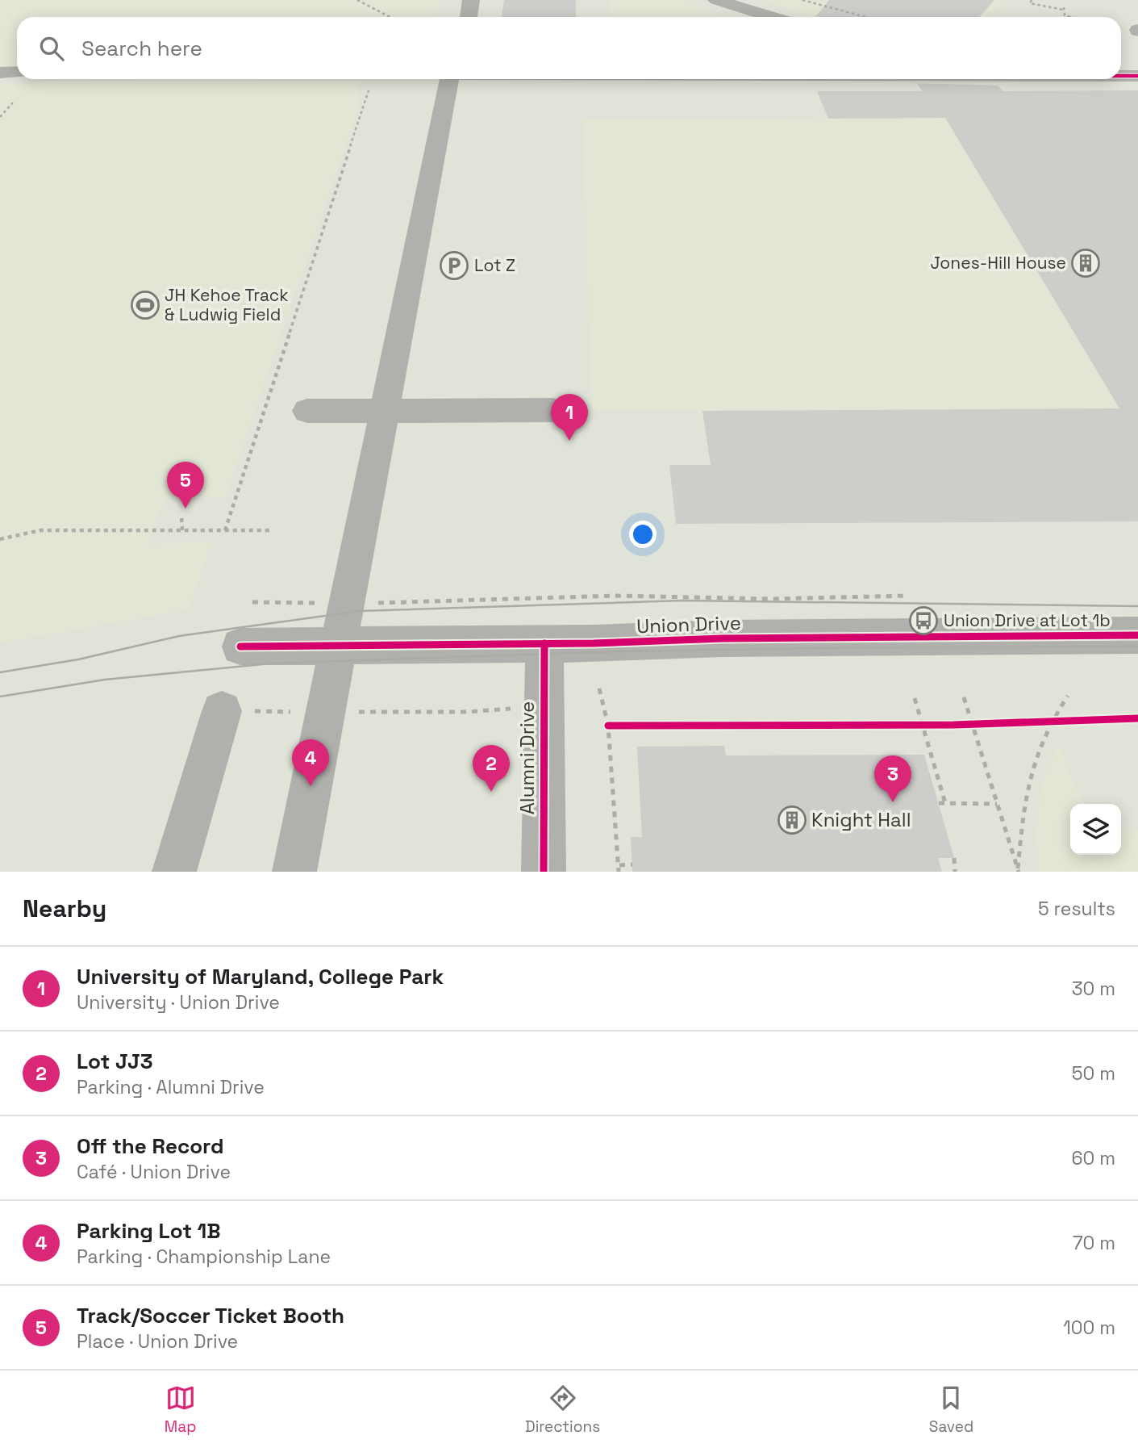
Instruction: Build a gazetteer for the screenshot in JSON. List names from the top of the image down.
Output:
{
  "streets": {
    "street": ["Union Drive", "Alumni Drive"]
  },
  "crossings": [
    ["Union Drive", "Alumni Drive"]
  ],
  "places": {
    "building": ["Jones-Hill House", "Knight Hall"],
    "parking": ["Lot Z"],
    "sports": ["JH Kehoe Track & Ludwig Field"],
    "bus stop": ["Union Drive at Lot 1b"]
  },
  "page": {
    "search": "Search here",
    "pins": [
      "1",
      "5",
      "4",
      "2",
      "3"
    ],
    "heading": ["Nearby", "5 results"],
    "list": [
      {
        "mark": "1",
        "name": "University of Maryland, College Park",
        "note": "University · Union Drive",
        "value": "30 m"
      },
      {
        "mark": "2",
        "name": "Lot JJ3",
        "note": "Parking · Alumni Drive",
        "value": "50 m"
      },
      {
        "mark": "3",
        "name": "Off the Record",
        "note": "Café · Union Drive",
        "value": "60 m"
      },
      {
        "mark": "4",
        "name": "Parking Lot 1B",
        "note": "Parking · Championship Lane",
        "value": "70 m"
      },
      {
        "mark": "5",
        "name": "Track/Soccer Ticket Booth",
        "note": "Place · Union Drive",
        "value": "100 m"
      }
    ],
    "nav": ["Map", "Directions", "Saved"]
  }
}
